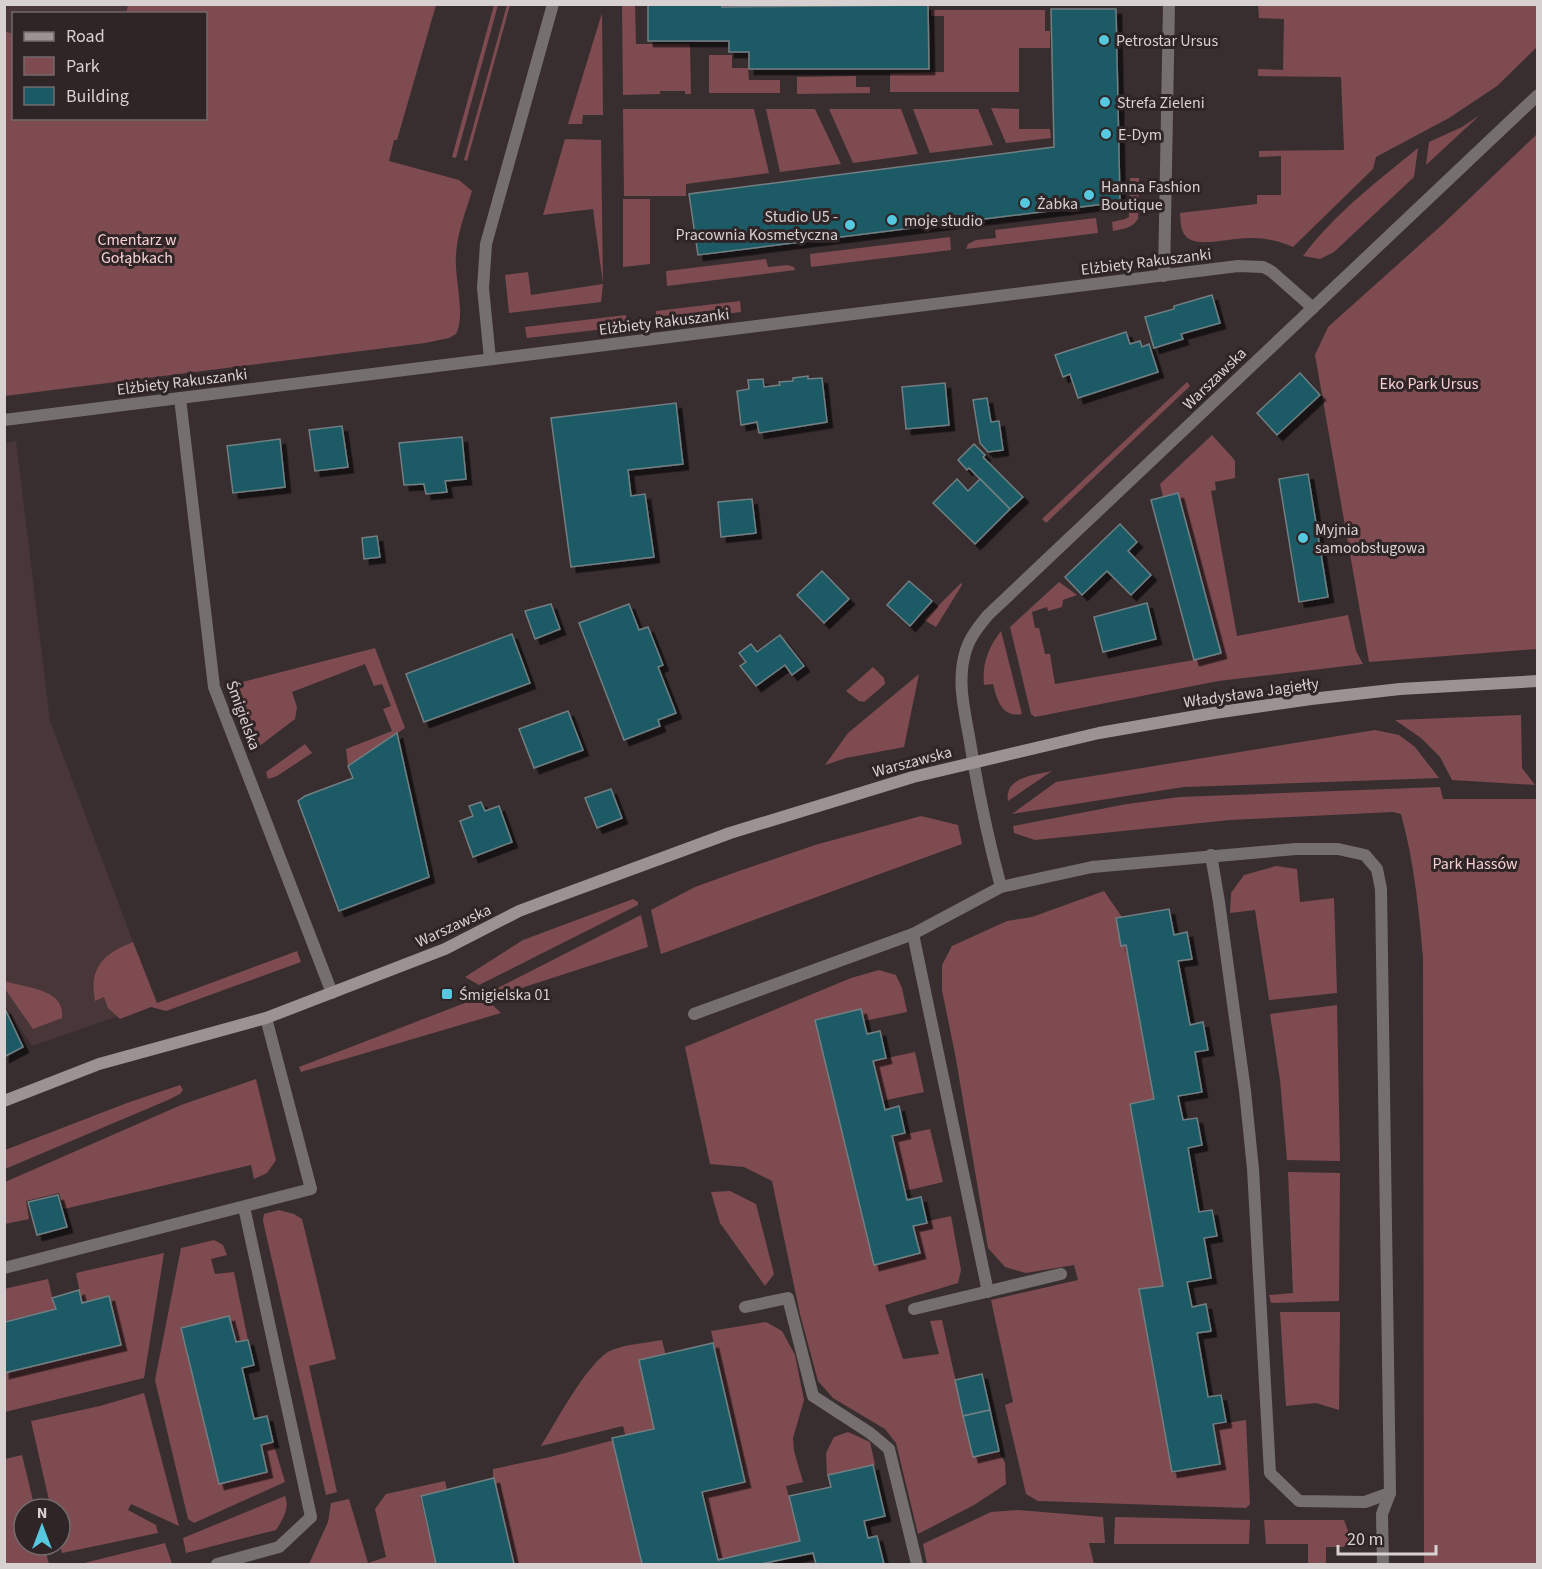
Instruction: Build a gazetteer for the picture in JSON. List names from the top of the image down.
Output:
{
  "streets": {
    "street": [
      "Elżbiety Rakuszanki",
      "Warszawska",
      "Władysława Jagiełły",
      "Śmigielska"
    ]
  },
  "crossings": [
    ["Elżbiety Rakuszanki", "Warszawska"],
    ["Elżbiety Rakuszanki", "Śmigielska"],
    ["Warszawska", "Władysława Jagiełły"],
    ["Warszawska", "Śmigielska"]
  ],
  "parks": ["Cmentarz w Gołąbkach", "Eko Park Ursus", "Park Hassów"],
  "places": {
    "other": [
      "Petrostar Ursus",
      "Strefa Zieleni",
      "E-Dym",
      "Hanna Fashion Boutique",
      "Żabka",
      "moje studio",
      "Studio U5 - Pracownia Kosmetyczna",
      "Myjnia samoobsługowa"
    ],
    "transit": ["Śmigielska 01"]
  },
  "legend": ["Road", "Park", "Building"],
  "scale_bar": "20 m",
  "north": "top"
}
